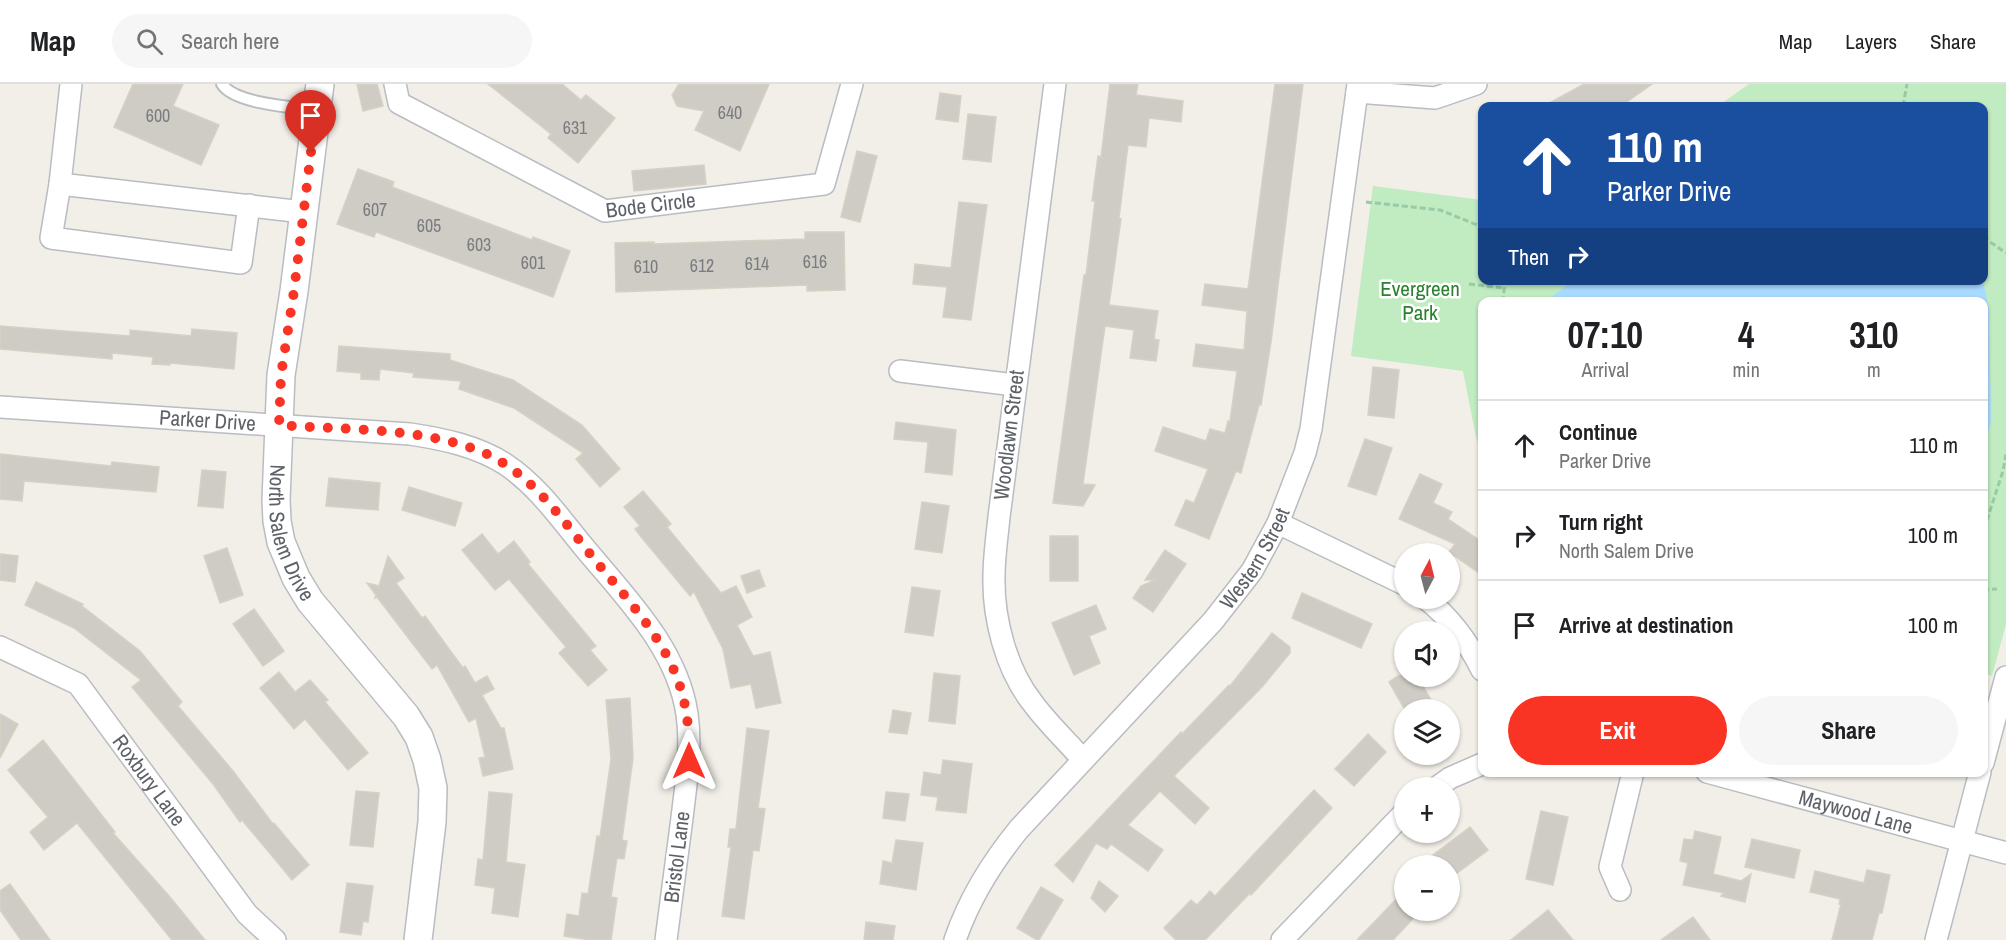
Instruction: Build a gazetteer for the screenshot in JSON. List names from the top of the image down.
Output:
{
  "streets": {
    "street": [
      "Bode Circle",
      "Parker Drive",
      "Woodlawn Street",
      "North Salem Drive",
      "Western Street",
      "Roxbury Lane",
      "Maywood Lane",
      "Bristol Lane"
    ]
  },
  "crossings": [
    ["Parker Drive", "North Salem Drive"],
    ["Parker Drive", "Bristol Lane"],
    ["Woodlawn Street", "Western Street"]
  ],
  "parks": ["Evergreen Park"],
  "house_numbers": [
    "640",
    "600",
    "631",
    "607",
    "605",
    "603",
    "616",
    "601",
    "614",
    "612",
    "610"
  ],
  "north": "top",
  "page": {
    "header": "Map",
    "search": "Search here",
    "nav": ["Map", "Layers", "Share"],
    "turn": ["110 m", "Parker Drive"],
    "then": "Then",
    "eta": [
      "07:10",
      "Arrival",
      "4",
      "min",
      "310",
      "m"
    ],
    "list": [
      {
        "name": "Continue",
        "note": "Parker Drive",
        "value": "110 m"
      },
      {
        "name": "Turn right",
        "note": "North Salem Drive",
        "value": "100 m"
      },
      {
        "name": "Arrive at destination",
        "value": "100 m"
      }
    ],
    "map_buttons": ["+", "−"],
    "buttons": ["Exit", "Share"]
  }
}
